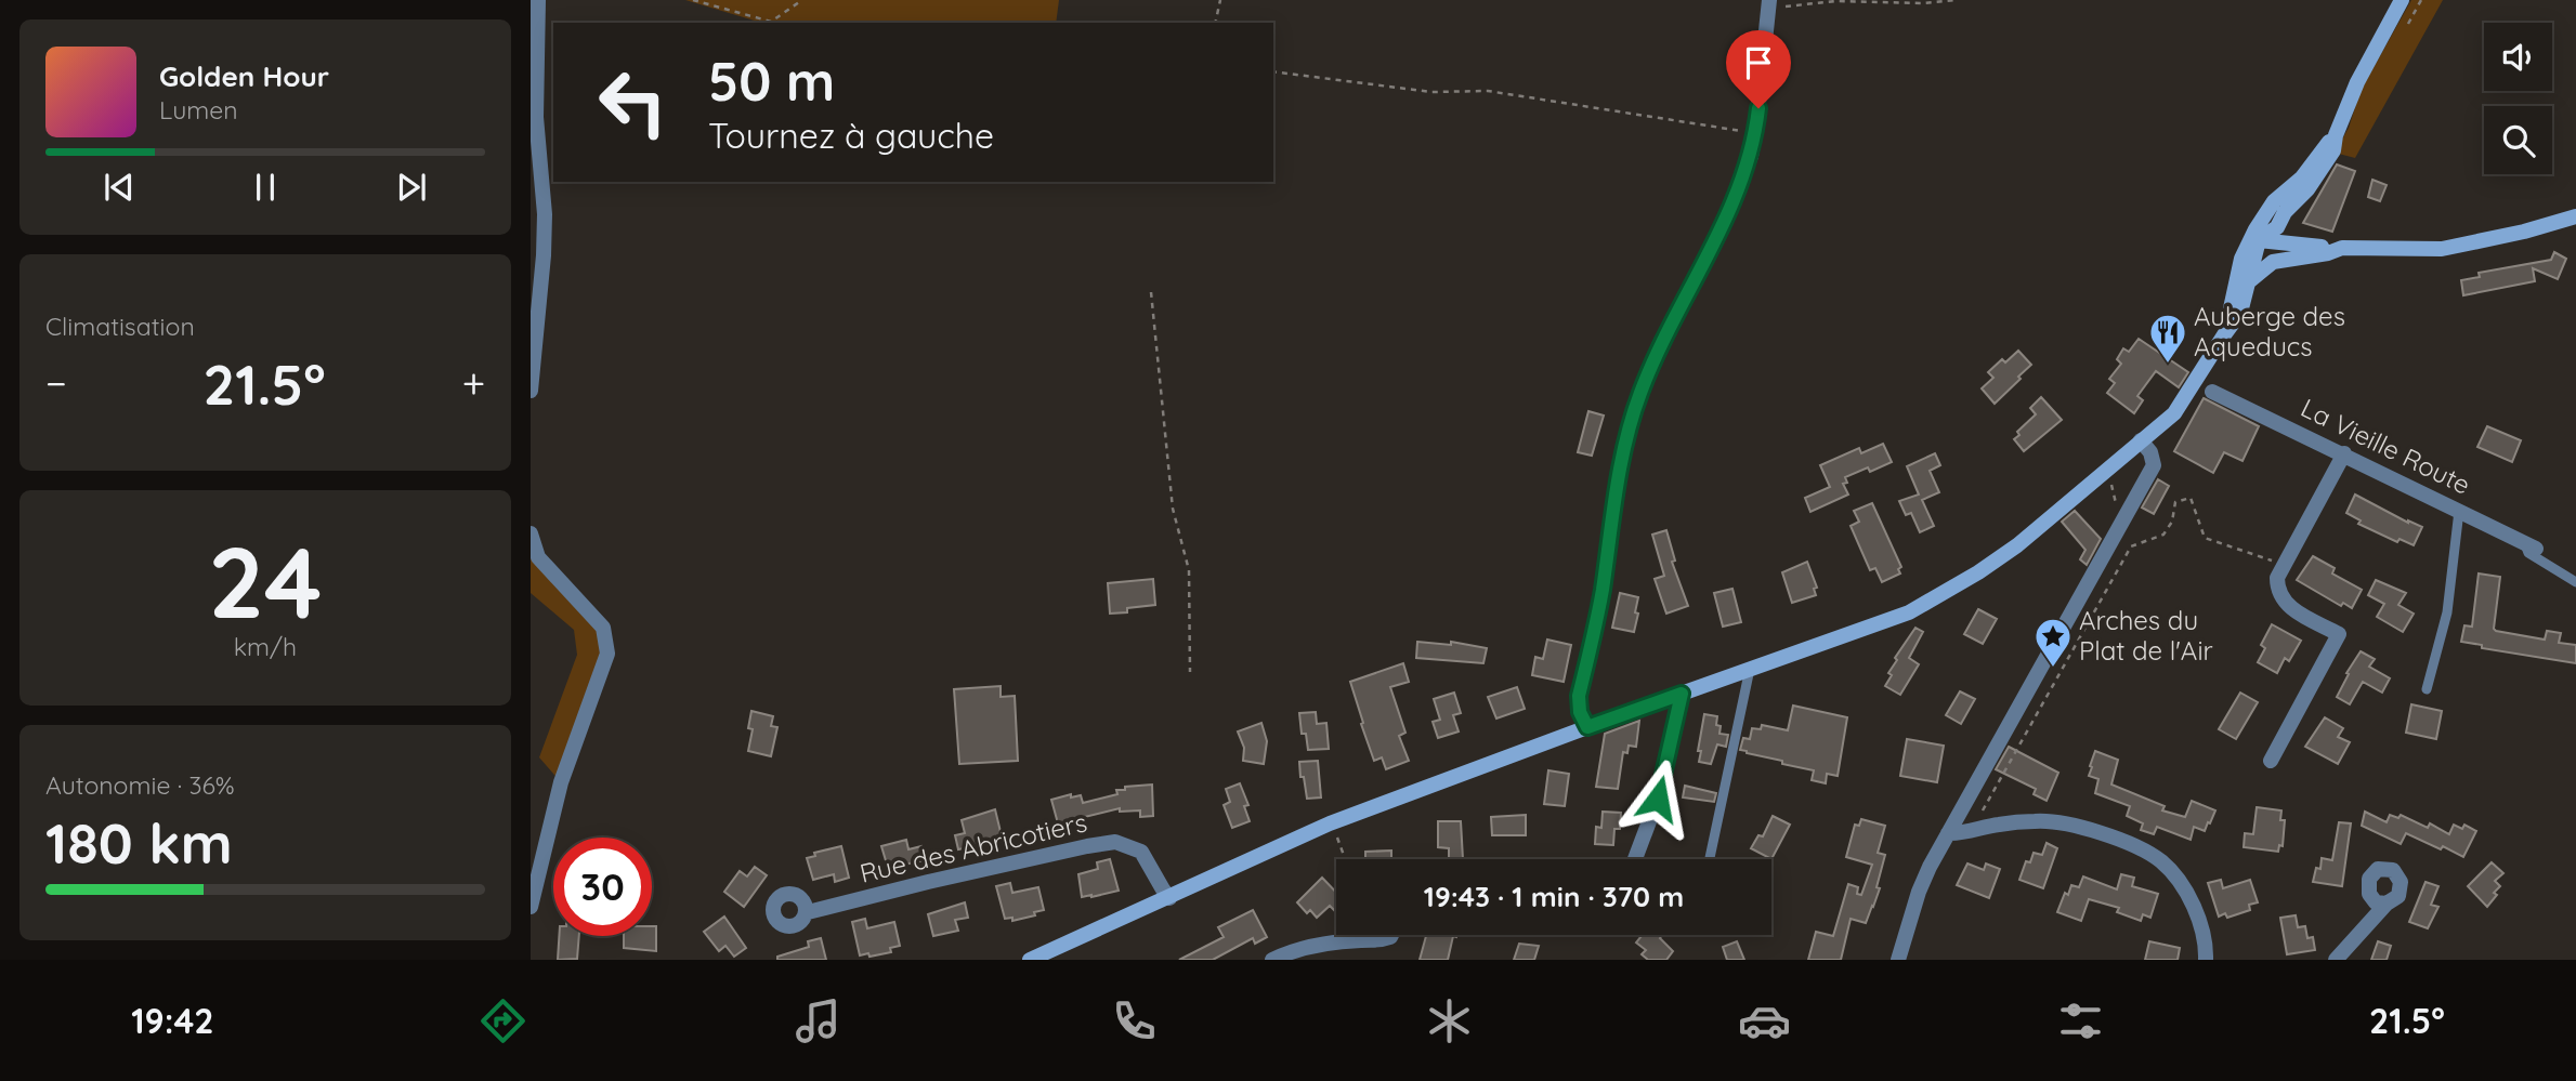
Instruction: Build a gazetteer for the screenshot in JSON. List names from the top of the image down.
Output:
{
  "streets": {
    "street": ["La Vieille Route", "Rue des Abricotiers"]
  },
  "places": {
    "restaurant": ["Auberge des Aqueducs"],
    "place": ["Arches du Plat de l'Air"]
  },
  "page": {
    "turn": ["50 m", "Tournez à gauche"],
    "song": ["Golden Hour", "Lumen"],
    "tile": [
      "Climatisation",
      ["24", "km/h"],
      ["Autonomie · 36%", "180 km"]
    ],
    "heat": ["−", "21.5°", "+"],
    "limit": "30",
    "trip": "19:43 · 1 min · 370 m",
    "tabs": ["19:42", "21.5°"]
  }
}
